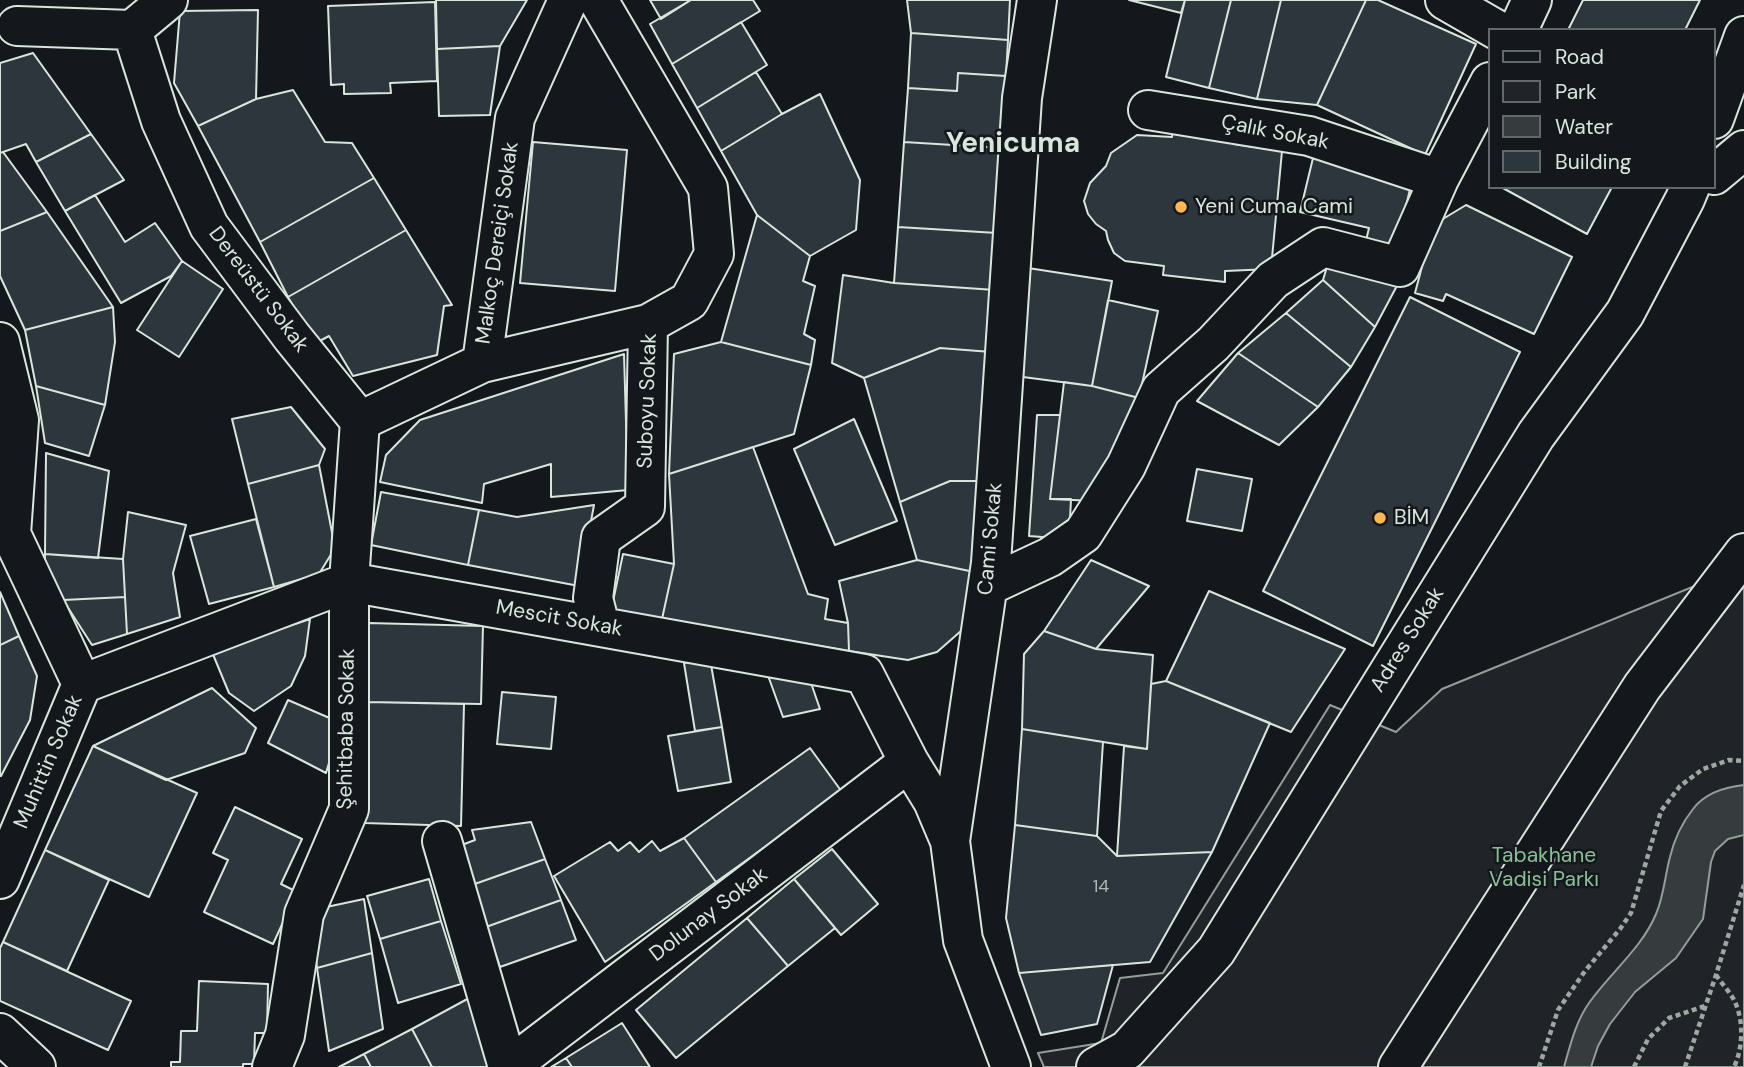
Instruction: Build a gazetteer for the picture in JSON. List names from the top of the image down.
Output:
{
  "streets": {
    "street": [
      "Çalık Sokak",
      "Malkoç Dereiçi Sokak",
      "Dereüstü Sokak",
      "Suboyu Sokak",
      "Cami Sokak",
      "Mescit Sokak",
      "Adres Sokak",
      "Şehitbaba Sokak",
      "Muhittin Sokak",
      "Dolunay Sokak"
    ]
  },
  "crossings": [
    ["Malkoç Dereiçi Sokak", "Dereüstü Sokak"],
    ["Malkoç Dereiçi Sokak", "Şehitbaba Sokak"],
    ["Dereüstü Sokak", "Şehitbaba Sokak"],
    ["Suboyu Sokak", "Mescit Sokak"],
    ["Cami Sokak", "Mescit Sokak"],
    ["Mescit Sokak", "Şehitbaba Sokak"],
    ["Mescit Sokak", "Dolunay Sokak"]
  ],
  "districts": ["Yenicuma"],
  "parks": ["Tabakhane Vadisi Parkı"],
  "places": ["Yeni Cuma Cami", "BİM"],
  "house_numbers": ["14"],
  "legend": [
    "Road",
    "Park",
    "Water",
    "Building"
  ]
}
